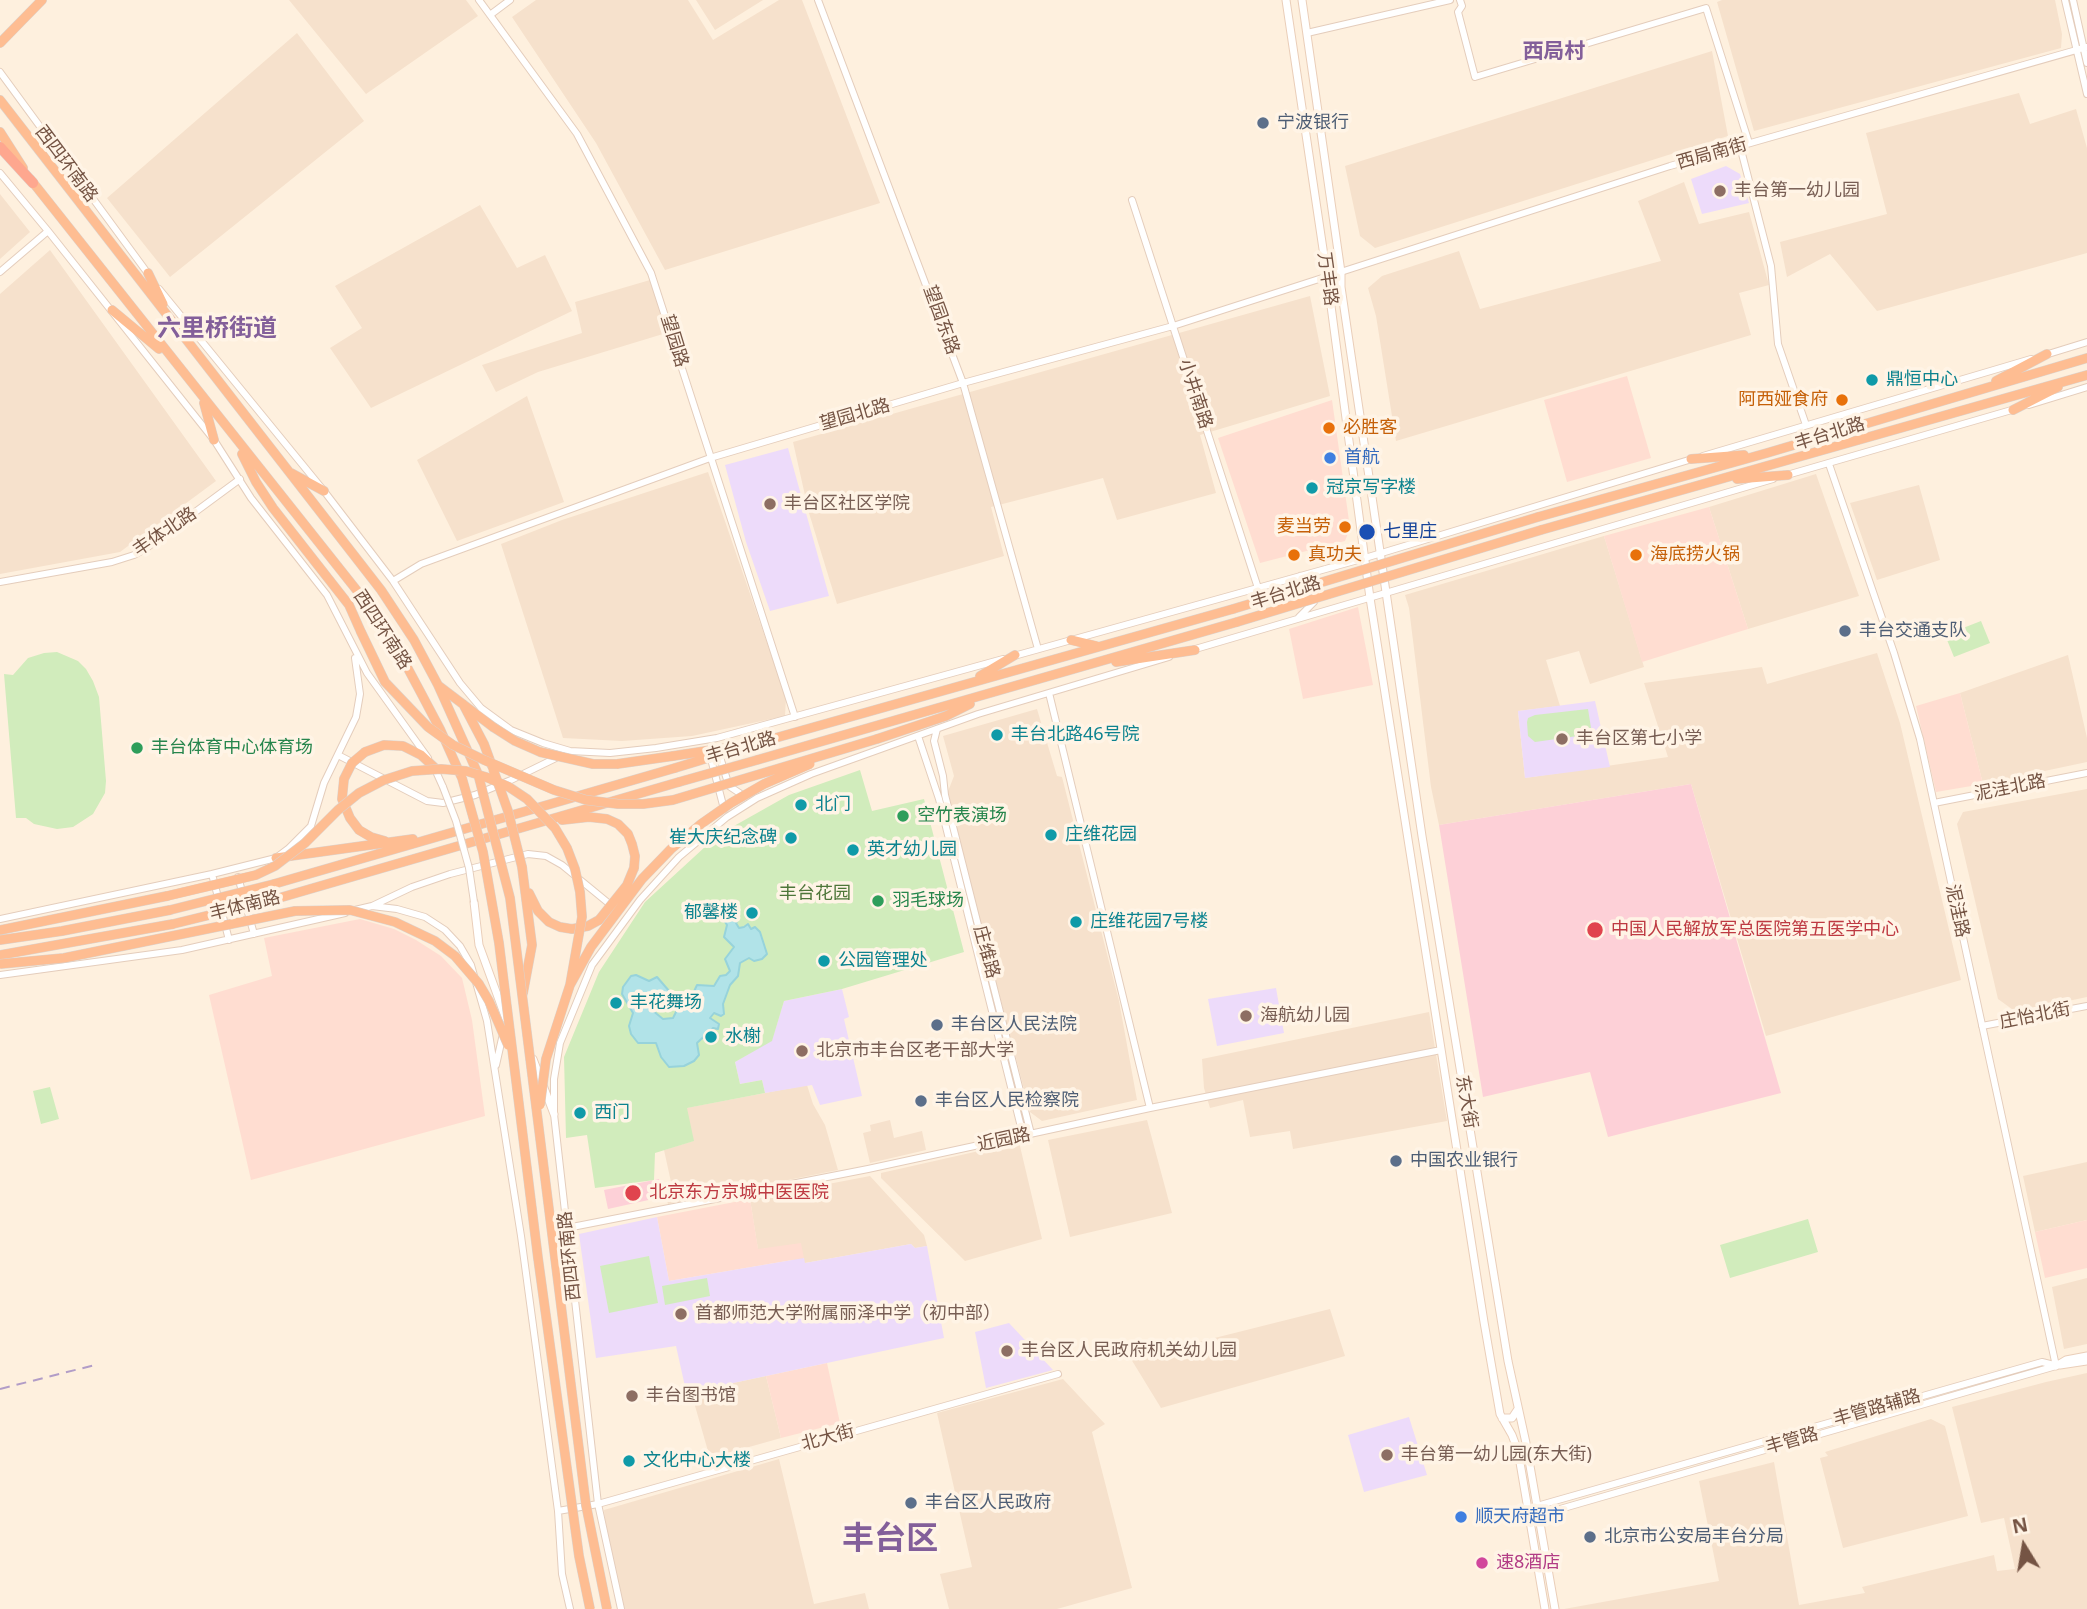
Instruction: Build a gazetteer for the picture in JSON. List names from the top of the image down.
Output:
{
  "streets": {
    "highway": ["西四环南路", "丰台北路", "丰体南路"],
    "main road": ["万丰路", "东大街", "丰管路"],
    "street": [
      "西局南街",
      "望园东路",
      "望园路",
      "小井南路",
      "望园北路",
      "丰体北路",
      "泥洼北路",
      "泥洼路",
      "庄维路",
      "庄怡北街",
      "近园路",
      "丰管路辅路",
      "北大街"
    ]
  },
  "crossings": [
    ["西局南街", "万丰路"],
    ["西局南街", "望园北路"],
    ["西四环南路", "望园北路"],
    ["西四环南路", "丰台北路"],
    ["西四环南路", "丰体北路"],
    ["西四环南路", "近园路"],
    ["西四环南路", "北大街"],
    ["万丰路", "望园北路"],
    ["万丰路", "丰台北路"],
    ["万丰路", "东大街"],
    ["望园东路", "望园北路"],
    ["望园东路", "丰台北路"],
    ["望园路", "望园北路"],
    ["望园路", "丰台北路"],
    ["小井南路", "望园北路"],
    ["小井南路", "丰台北路"],
    ["丰台北路", "丰体南路"],
    ["丰台北路", "泥洼路"],
    ["丰台北路", "庄维路"],
    ["丰台北路", "东大街"],
    ["泥洼北路", "泥洼路"],
    ["泥洼路", "庄怡北街"],
    ["泥洼路", "丰管路辅路"],
    ["泥洼路", "丰管路"],
    ["庄维路", "近园路"],
    ["东大街", "近园路"],
    ["东大街", "丰管路辅路"],
    ["东大街", "丰管路"],
    ["丰管路辅路", "丰管路"]
  ],
  "districts": ["西局村", "六里桥街道", "丰台区"],
  "parks": ["丰台花园"],
  "places": [
    "宁波银行",
    "丰台第一幼儿园",
    "鼎恒中心",
    "阿西娅食府",
    "必胜客",
    "首航",
    "冠京写字楼",
    "丰台区社区学院",
    "麦当劳",
    "七里庄",
    "真功夫",
    "海底捞火锅",
    "丰台交通支队",
    "丰台北路46号院",
    "丰台区第七小学",
    "丰台体育中心体育场",
    "北门",
    "空竹表演场",
    "庄维花园",
    "崔大庆纪念碑",
    "英才幼儿园",
    "羽毛球场",
    "郁馨楼",
    "庄维花园7号楼",
    "中国人民解放军总医院第五医学中心",
    "公园管理处",
    "丰花舞场",
    "海航幼儿园",
    "丰台区人民法院",
    "水榭",
    "北京市丰台区老干部大学",
    "丰台区人民检察院",
    "西门",
    "中国农业银行",
    "北京东方京城中医医院",
    "首都师范大学附属丽泽中学（初中部）",
    "丰台区人民政府机关幼儿园",
    "丰台图书馆",
    "丰台第一幼儿园(东大街)",
    "文化中心大楼",
    "丰台区人民政府",
    "顺天府超市",
    "北京市公安局丰台分局",
    "速8酒店"
  ],
  "north": "top"
}
